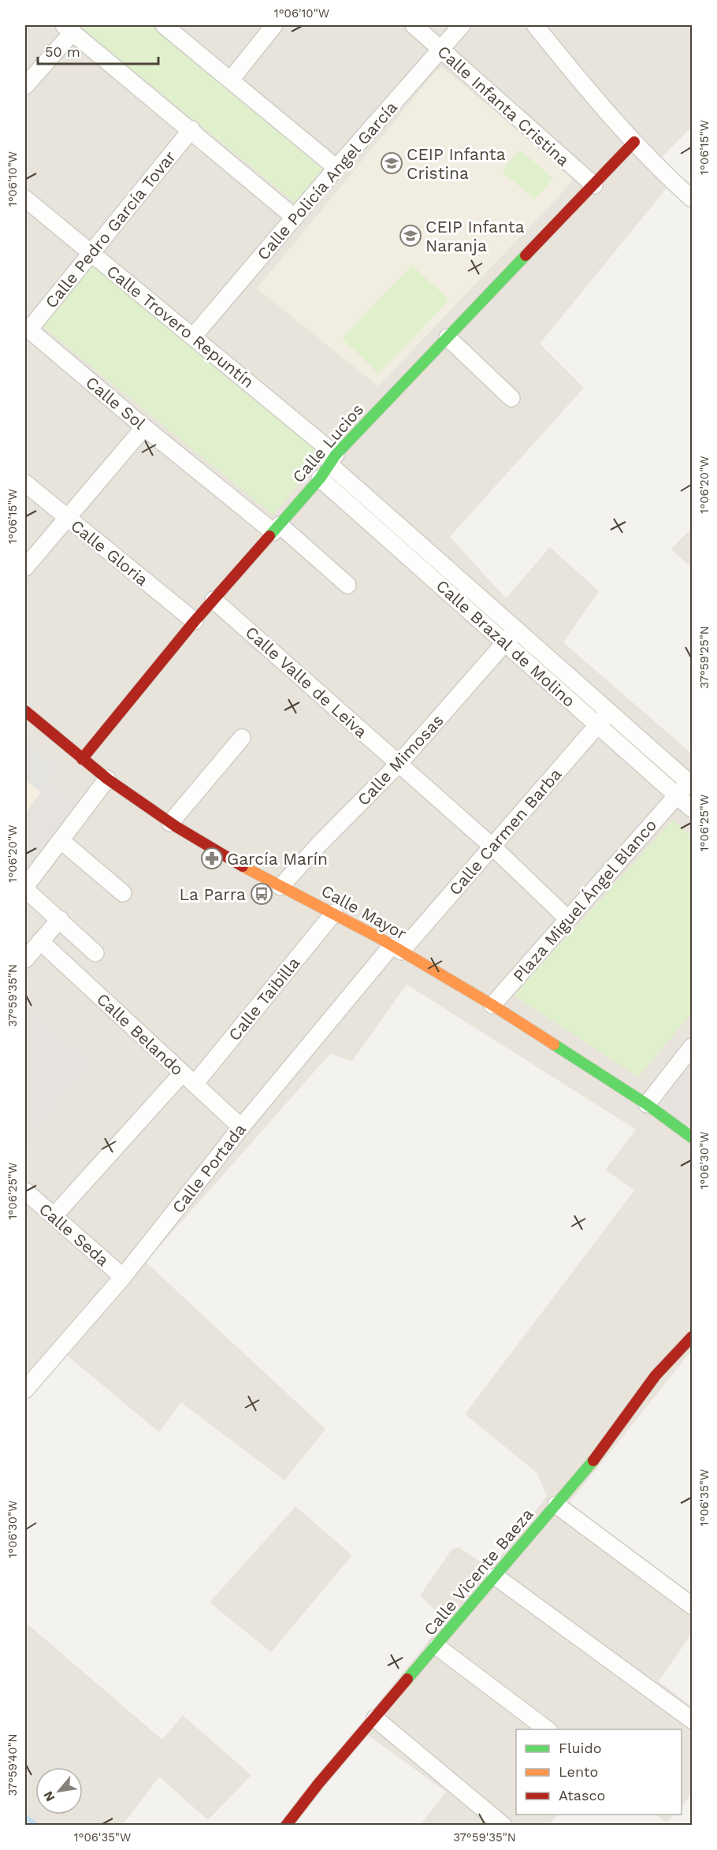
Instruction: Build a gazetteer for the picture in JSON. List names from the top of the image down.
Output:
{
  "streets": {
    "street": [
      "Calle Infanta Cristina",
      "Calle Policía Angel García",
      "Calle Pedro García Tovar",
      "Calle Trovero Repuntín",
      "Calle Sol",
      "Calle Lucios",
      "Calle Gloria",
      "Calle Brazal de Molino",
      "Calle Valle de Leiva",
      "Calle Mimosas",
      "Calle Carmen Barba",
      "Plaza Miguel Ángel Blanco",
      "Calle Mayor",
      "Calle Taibilla",
      "Calle Belando",
      "Calle Portada",
      "Calle Seda",
      "Calle Vicente Baeza"
    ]
  },
  "crossings": [
    ["Calle Infanta Cristina", "Calle Policía Angel García"],
    ["Calle Infanta Cristina", "Calle Lucios"],
    ["Calle Policía Angel García", "Calle Trovero Repuntín"],
    ["Calle Pedro García Tovar", "Calle Trovero Repuntín"],
    ["Calle Pedro García Tovar", "Calle Sol"],
    ["Calle Trovero Repuntín", "Calle Lucios"],
    ["Calle Trovero Repuntín", "Calle Mimosas"],
    ["Calle Trovero Repuntín", "Calle Carmen Barba"],
    ["Calle Trovero Repuntín", "Plaza Miguel Ángel Blanco"],
    ["Calle Sol", "Calle Lucios"],
    ["Calle Lucios", "Calle Gloria"],
    ["Calle Lucios", "Calle Brazal de Molino"],
    ["Calle Lucios", "Calle Valle de Leiva"],
    ["Calle Lucios", "Calle Mayor"],
    ["Calle Brazal de Molino", "Calle Mimosas"],
    ["Calle Brazal de Molino", "Calle Carmen Barba"],
    ["Calle Brazal de Molino", "Plaza Miguel Ángel Blanco"],
    ["Calle Valle de Leiva", "Calle Mimosas"],
    ["Calle Valle de Leiva", "Calle Carmen Barba"],
    ["Calle Valle de Leiva", "Plaza Miguel Ángel Blanco"],
    ["Calle Mimosas", "Calle Mayor"],
    ["Calle Carmen Barba", "Calle Mayor"],
    ["Calle Carmen Barba", "Calle Portada"],
    ["Plaza Miguel Ángel Blanco", "Calle Mayor"],
    ["Calle Mayor", "Calle Taibilla"],
    ["Calle Mayor", "Calle Portada"],
    ["Calle Taibilla", "Calle Belando"],
    ["Calle Taibilla", "Calle Seda"],
    ["Calle Belando", "Calle Portada"],
    ["Calle Portada", "Calle Seda"]
  ],
  "places": {
    "school or university": ["CEIP Infanta Cristina", "CEIP Infanta Naranja"],
    "pharmacy": ["García Marín"],
    "bus stop": ["La Parra"]
  },
  "legend": ["Fluido", "Lento", "Atasco"],
  "scale_bar": "50 m",
  "north": "bottom left",
  "coordinates": [
    "1°06'10\"W",
    "1°06'15\"W",
    "1°06'20\"W",
    "37°59'25\"N",
    "1°06'25\"W",
    "37°59'35\"N",
    "1°06'30\"W",
    "1°06'35\"W",
    "37°59'40\"N"
  ]
}
